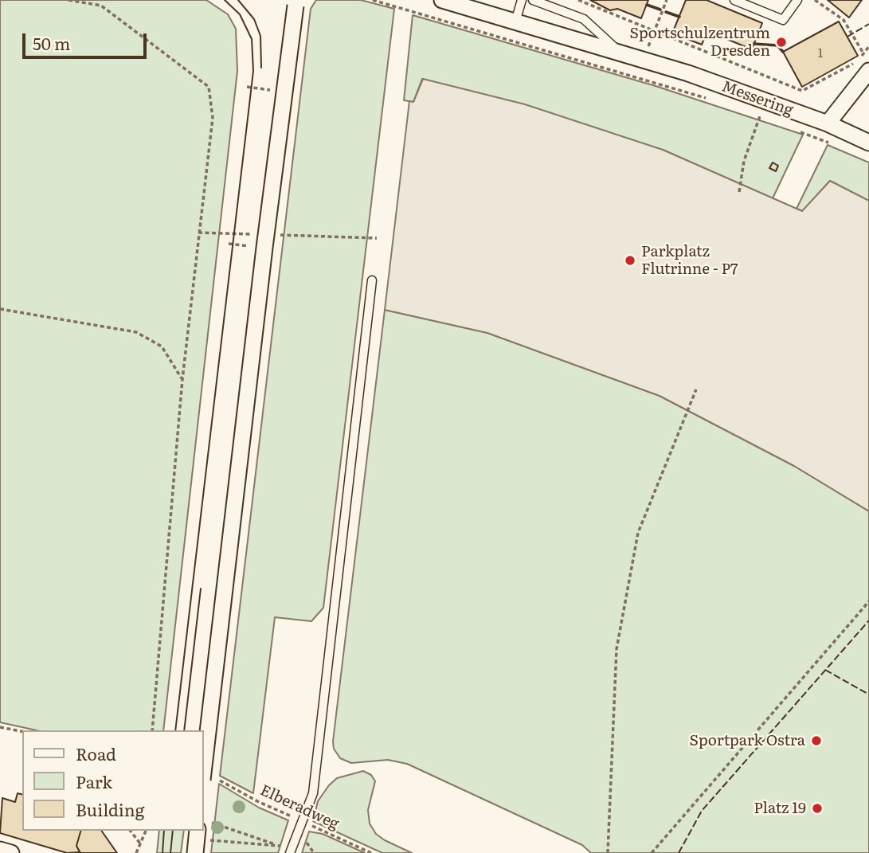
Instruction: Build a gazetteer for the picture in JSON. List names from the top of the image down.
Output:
{
  "streets": {
    "street": ["Messering"],
    "path": ["Elberadweg"]
  },
  "places": [
    "Sportschulzentrum Dresden",
    "Parkplatz Flutrinne - P7",
    "Sportpark Ostra",
    "Platz 19"
  ],
  "house_numbers": ["1"],
  "legend": ["Road", "Park", "Building"],
  "scale_bar": "50 m"
}
